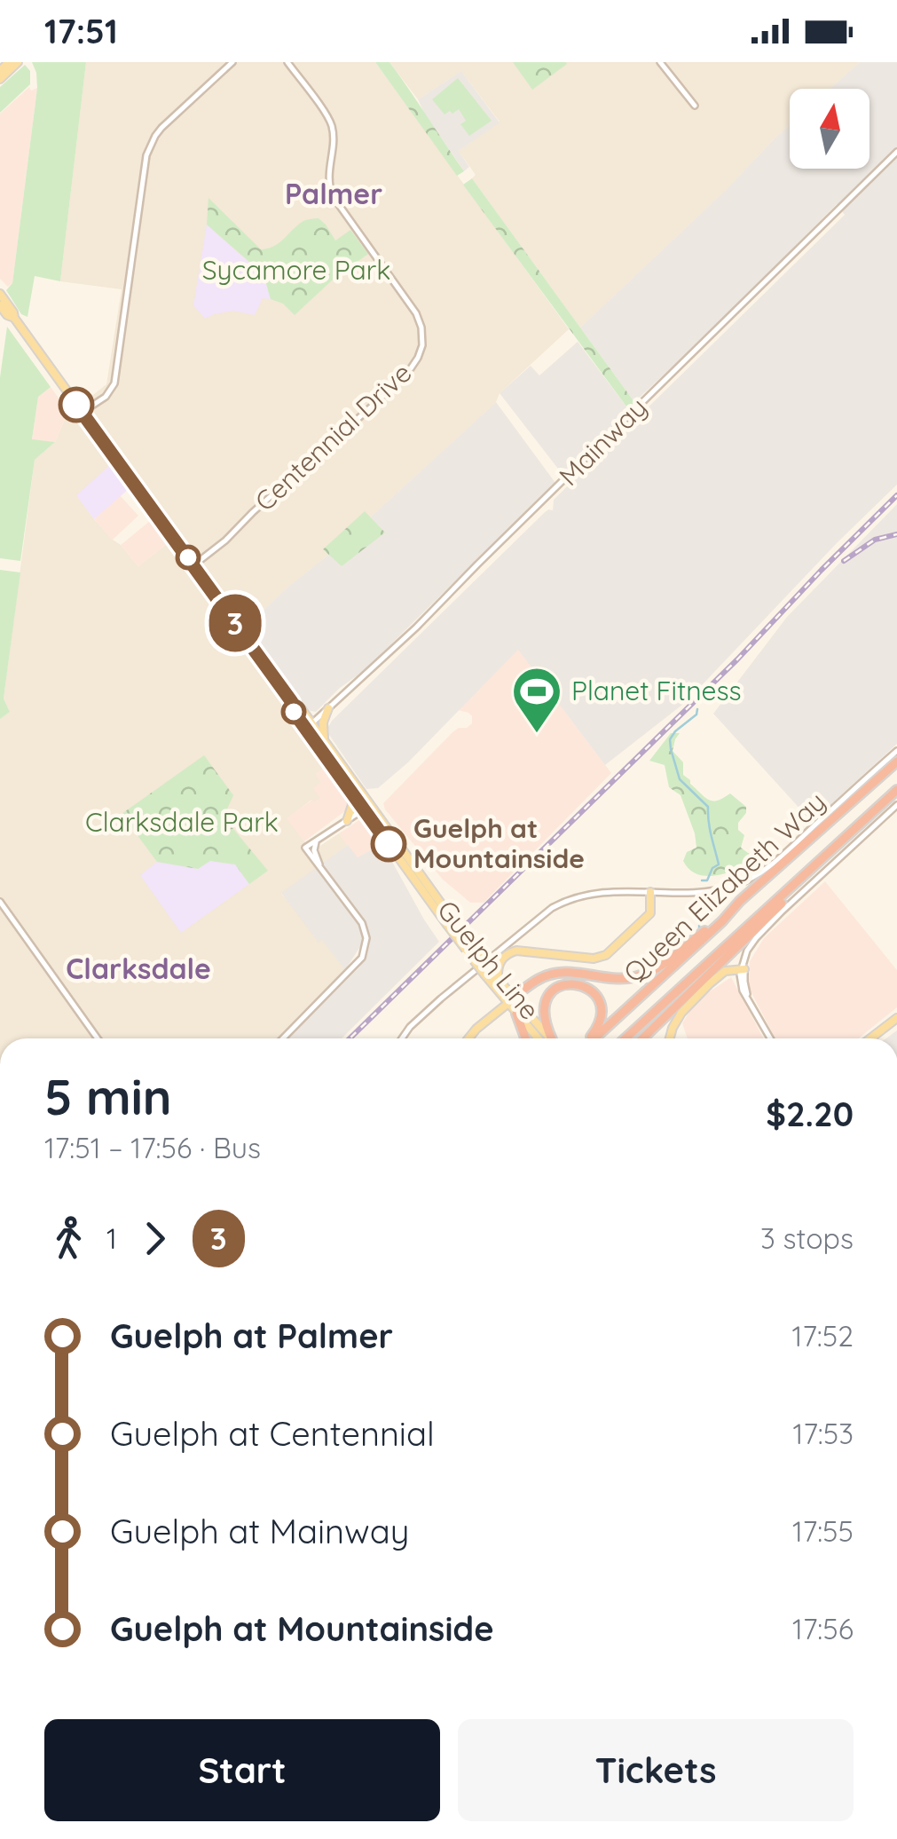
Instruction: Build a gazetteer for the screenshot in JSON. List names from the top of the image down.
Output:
{
  "streets": {
    "highway": ["Queen Elizabeth Way"],
    "main road": ["Guelph Line"],
    "street": ["Centennial Drive", "Mainway"]
  },
  "crossings": [
    ["Centennial Drive", "Guelph Line"],
    ["Mainway", "Guelph Line"]
  ],
  "districts": ["Palmer", "Clarksdale"],
  "parks": ["Sycamore Park", "Clarksdale Park"],
  "places": {
    "sports": ["Planet Fitness"],
    "other": ["Guelph at Mountainside"]
  },
  "lines": ["bus line 3"],
  "north": "top",
  "page": {
    "status": "17:51",
    "on_map": "3",
    "heading": ["5 min", "17:51 – 17:56 · Bus", "$2.20"],
    "legs": ["1", "3", "3 stops"],
    "list": [
      {
        "name": "Guelph at Palmer",
        "value": "17:52"
      },
      {
        "name": "Guelph at Centennial",
        "value": "17:53"
      },
      {
        "name": "Guelph at Mainway",
        "value": "17:55"
      },
      {
        "name": "Guelph at Mountainside",
        "value": "17:56"
      }
    ],
    "buttons": ["Start", "Tickets"]
  }
}
